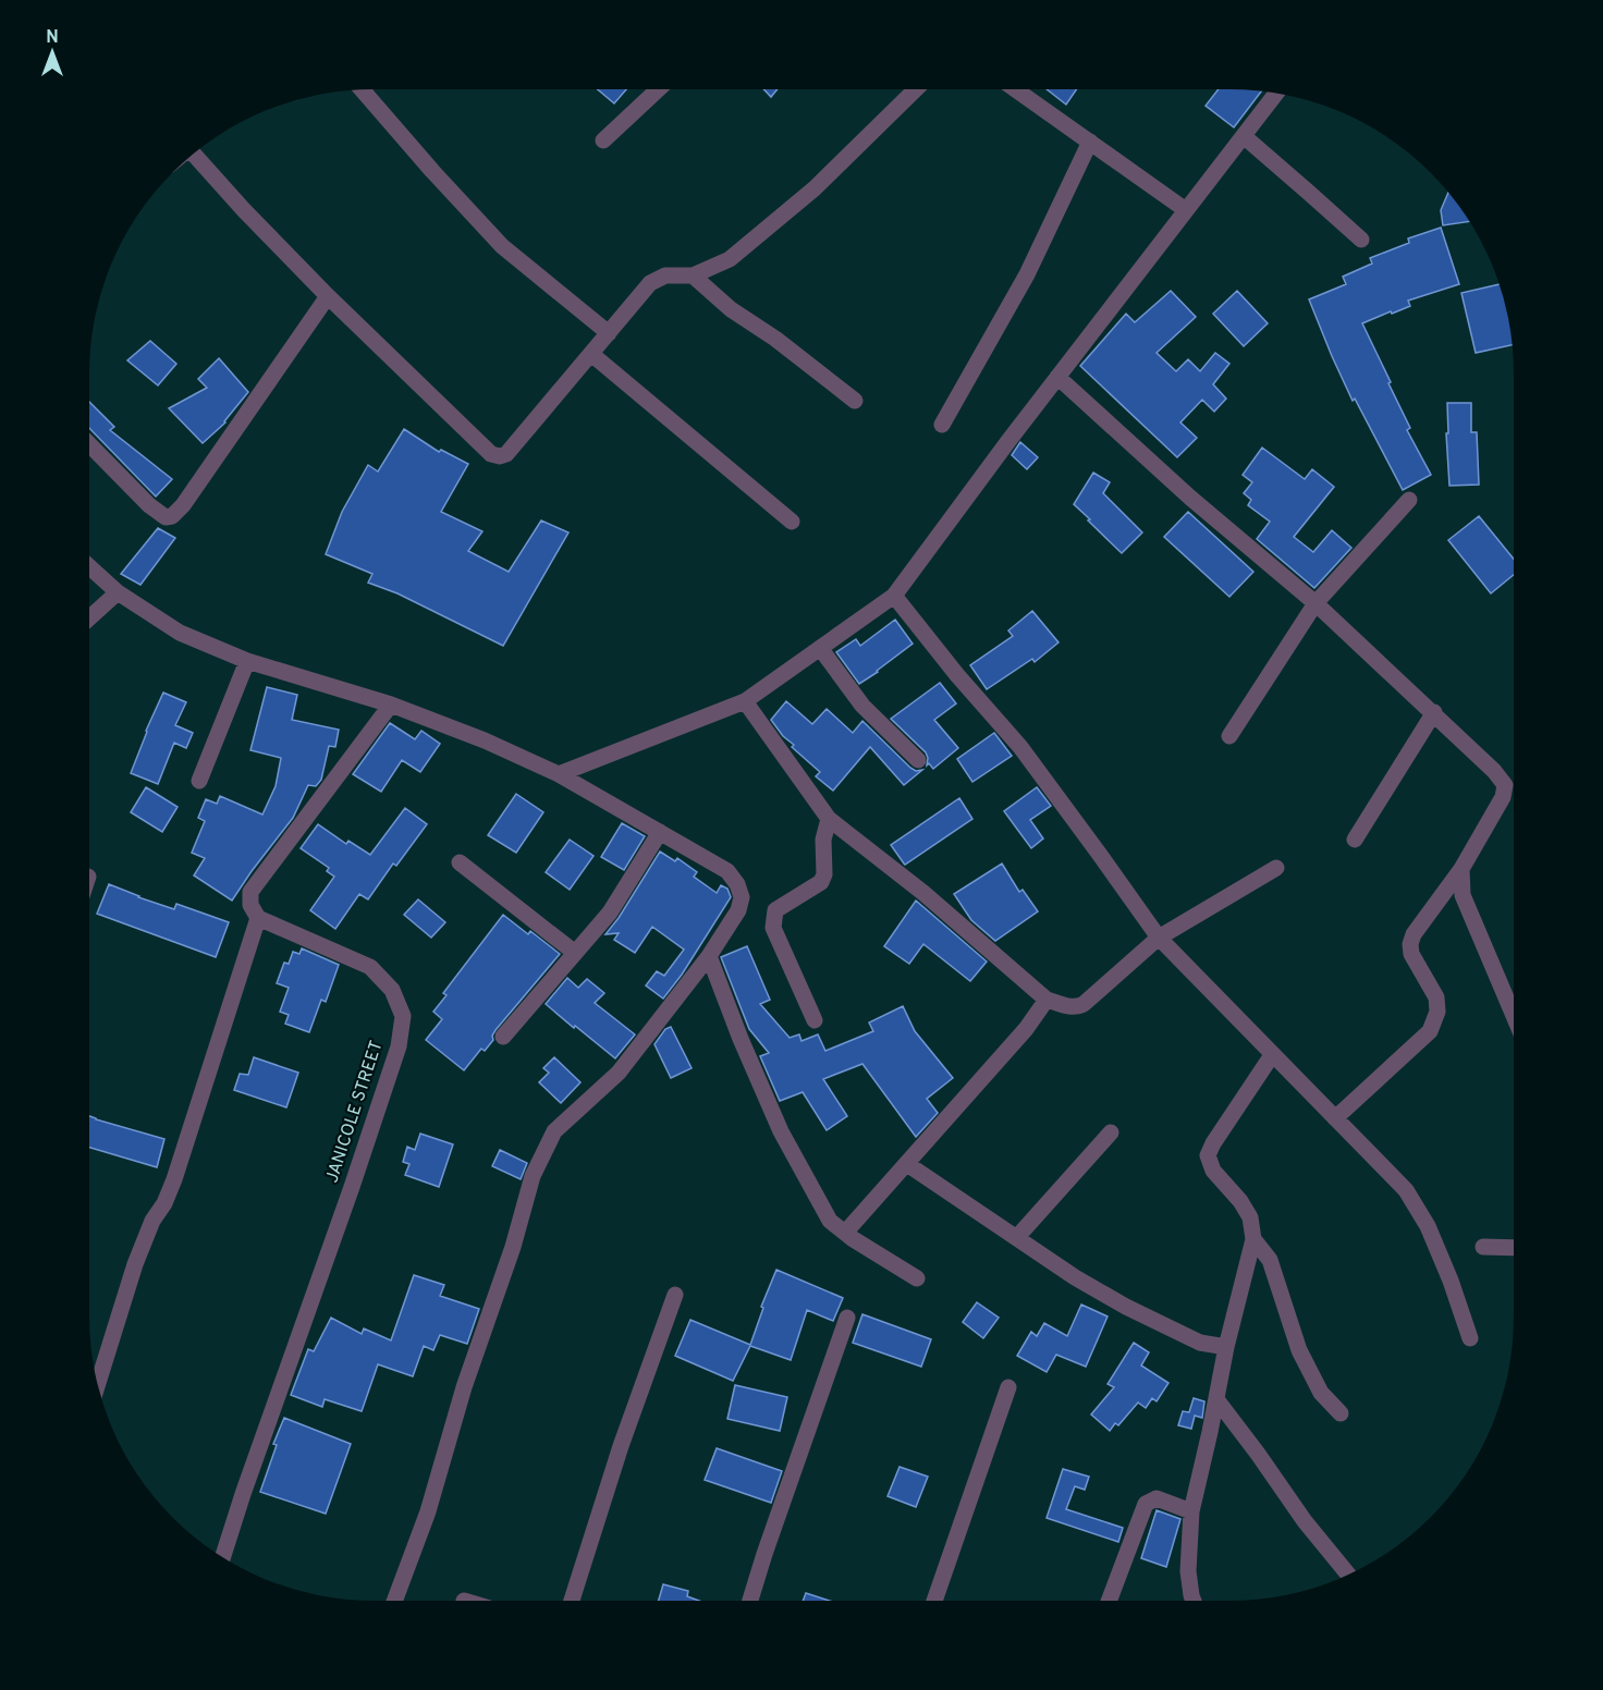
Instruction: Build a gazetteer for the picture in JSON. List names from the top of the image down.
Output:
{
  "streets": {
    "street": ["JANICOLE STREET"]
  },
  "north": "top"
}
